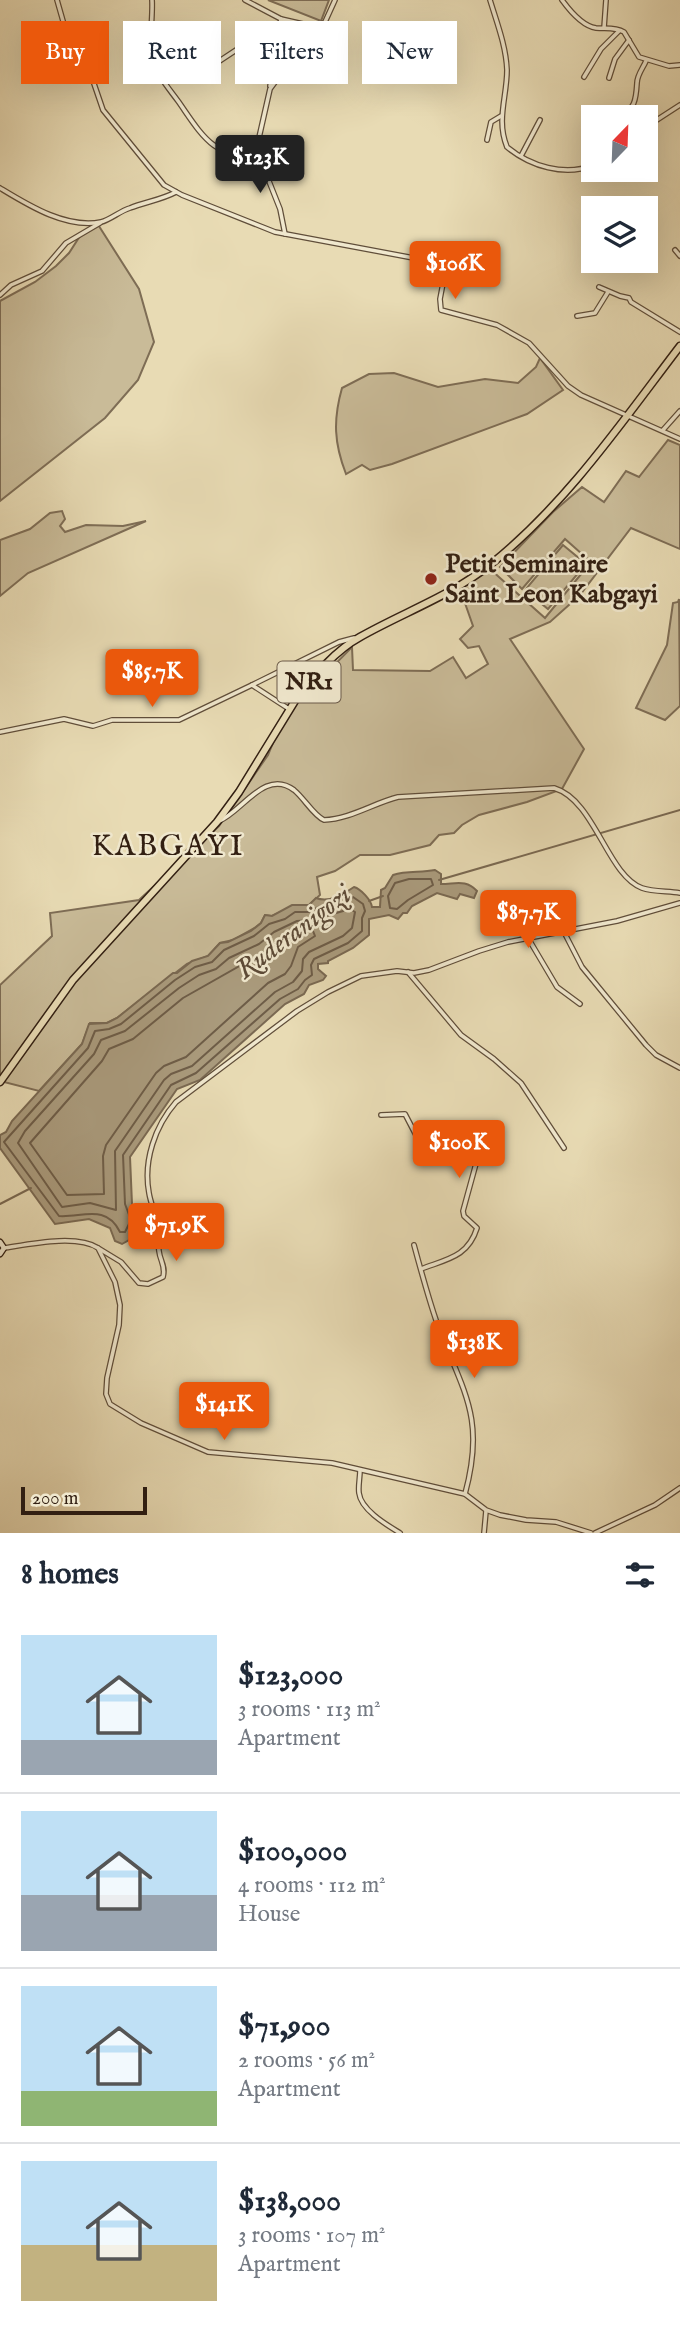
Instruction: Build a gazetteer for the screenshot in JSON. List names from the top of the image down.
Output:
{
  "streets": {
    "highway": ["NR1"]
  },
  "districts": ["KABGAYI"],
  "water": ["Ruderanigozi"],
  "places": ["Petit Seminaire Saint Leon Kabgayi"],
  "scale_bar": "200 m",
  "north": "top right",
  "page": {
    "chip": [
      "Buy",
      "Rent",
      "Filters",
      "New"
    ],
    "price": [
      "$123K",
      "$106K",
      "$85.7K",
      "$87.7K",
      "$100K",
      "$71.9K",
      "$138K",
      "$141K"
    ],
    "scale": "200 m",
    "heading": "8 homes",
    "list": [
      {
        "name": "$123,000",
        "note": "3 rooms · 113 m² · Apartment"
      },
      {
        "name": "$100,000",
        "note": "4 rooms · 112 m² · House"
      },
      {
        "name": "$71,900",
        "note": "2 rooms · 56 m² · Apartment"
      },
      {
        "name": "$138,000",
        "note": "3 rooms · 107 m² · Apartment"
      }
    ]
  }
}
